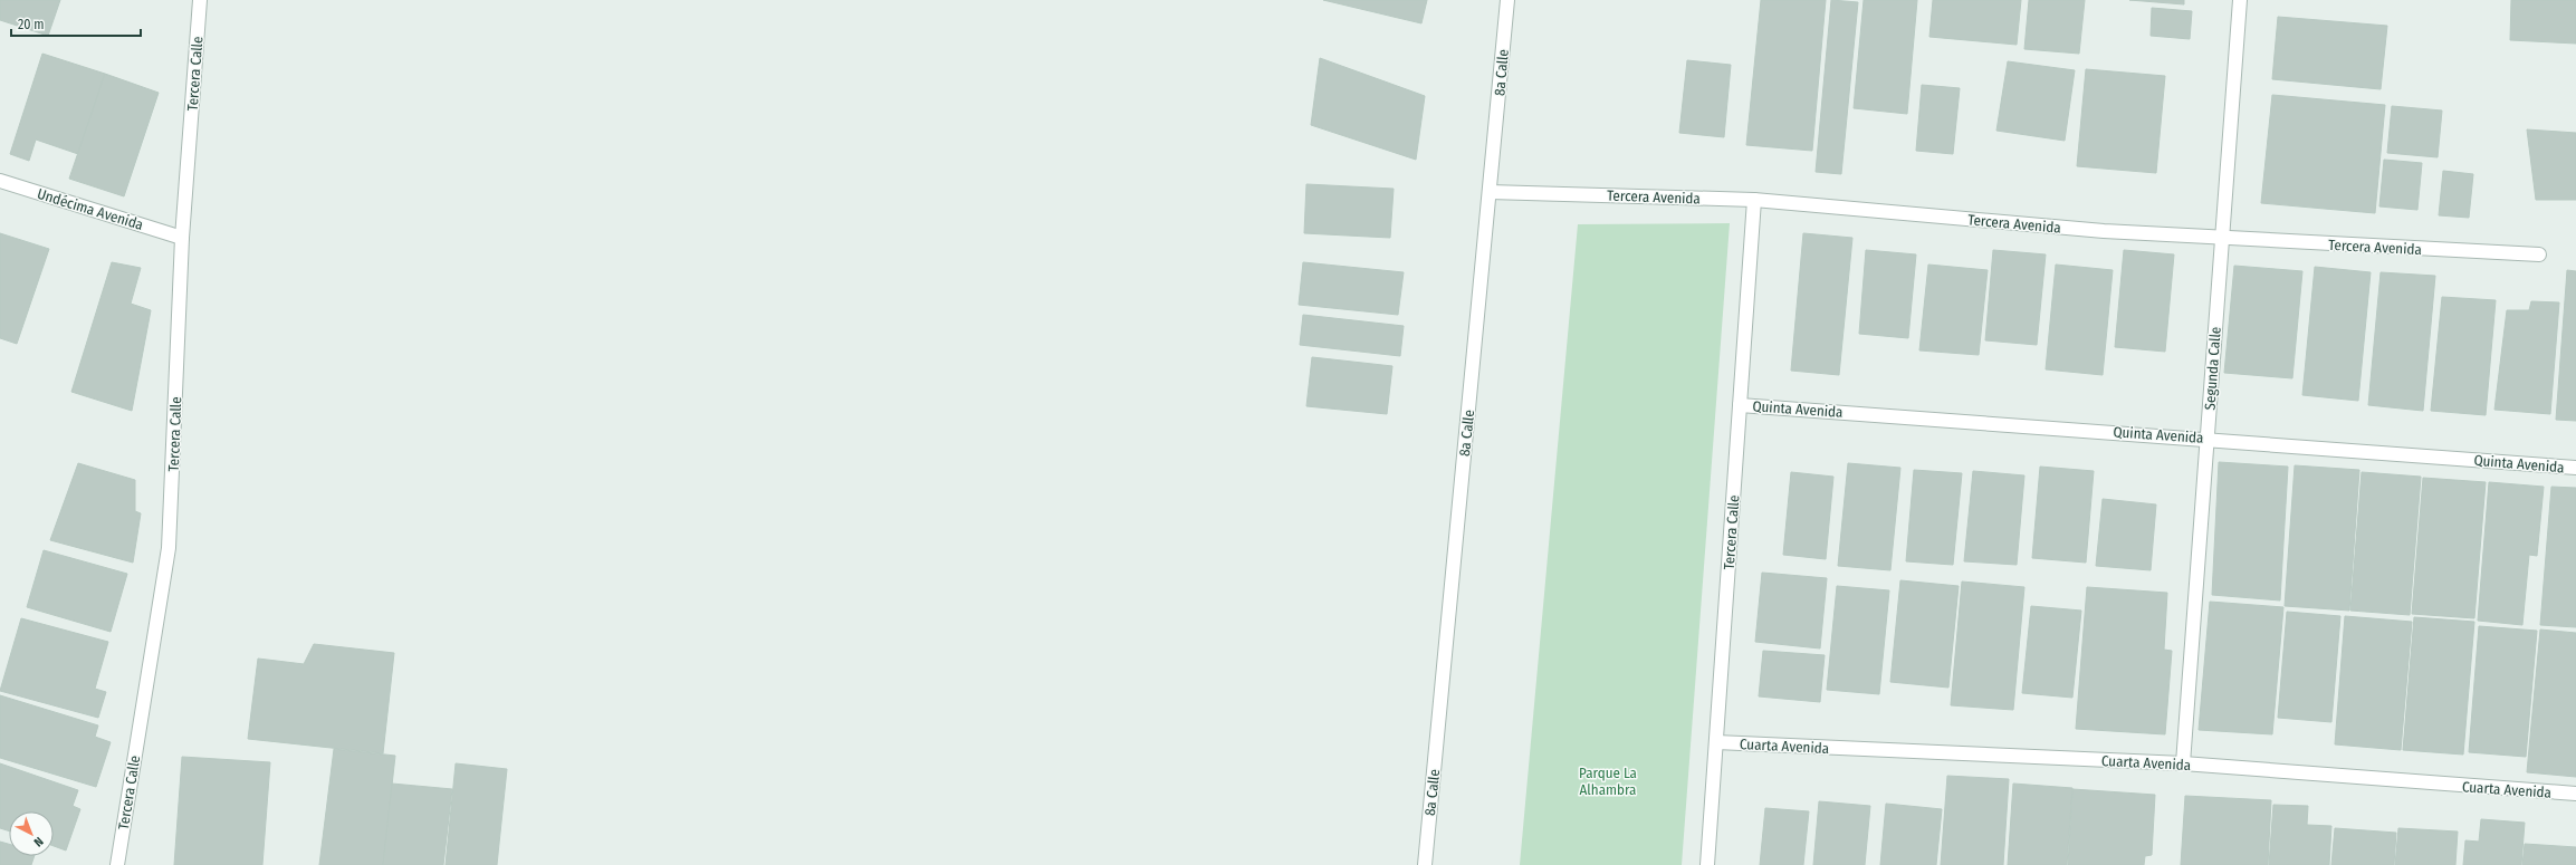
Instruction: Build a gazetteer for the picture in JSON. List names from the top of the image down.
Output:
{
  "streets": {
    "street": [
      "8a Calle",
      "Tercera Calle",
      "Tercera Avenida",
      "Undécima Avenida",
      "Segunda Calle",
      "Quinta Avenida",
      "Cuarta Avenida"
    ]
  },
  "crossings": [
    ["8a Calle", "Tercera Avenida"],
    ["Tercera Calle", "Tercera Avenida"],
    ["Tercera Calle", "Undécima Avenida"],
    ["Tercera Calle", "Quinta Avenida"],
    ["Tercera Calle", "Cuarta Avenida"],
    ["Tercera Avenida", "Segunda Calle"],
    ["Segunda Calle", "Quinta Avenida"],
    ["Segunda Calle", "Cuarta Avenida"]
  ],
  "parks": ["Parque La Alhambra"],
  "scale_bar": "20 m",
  "north": "bottom right"
}
